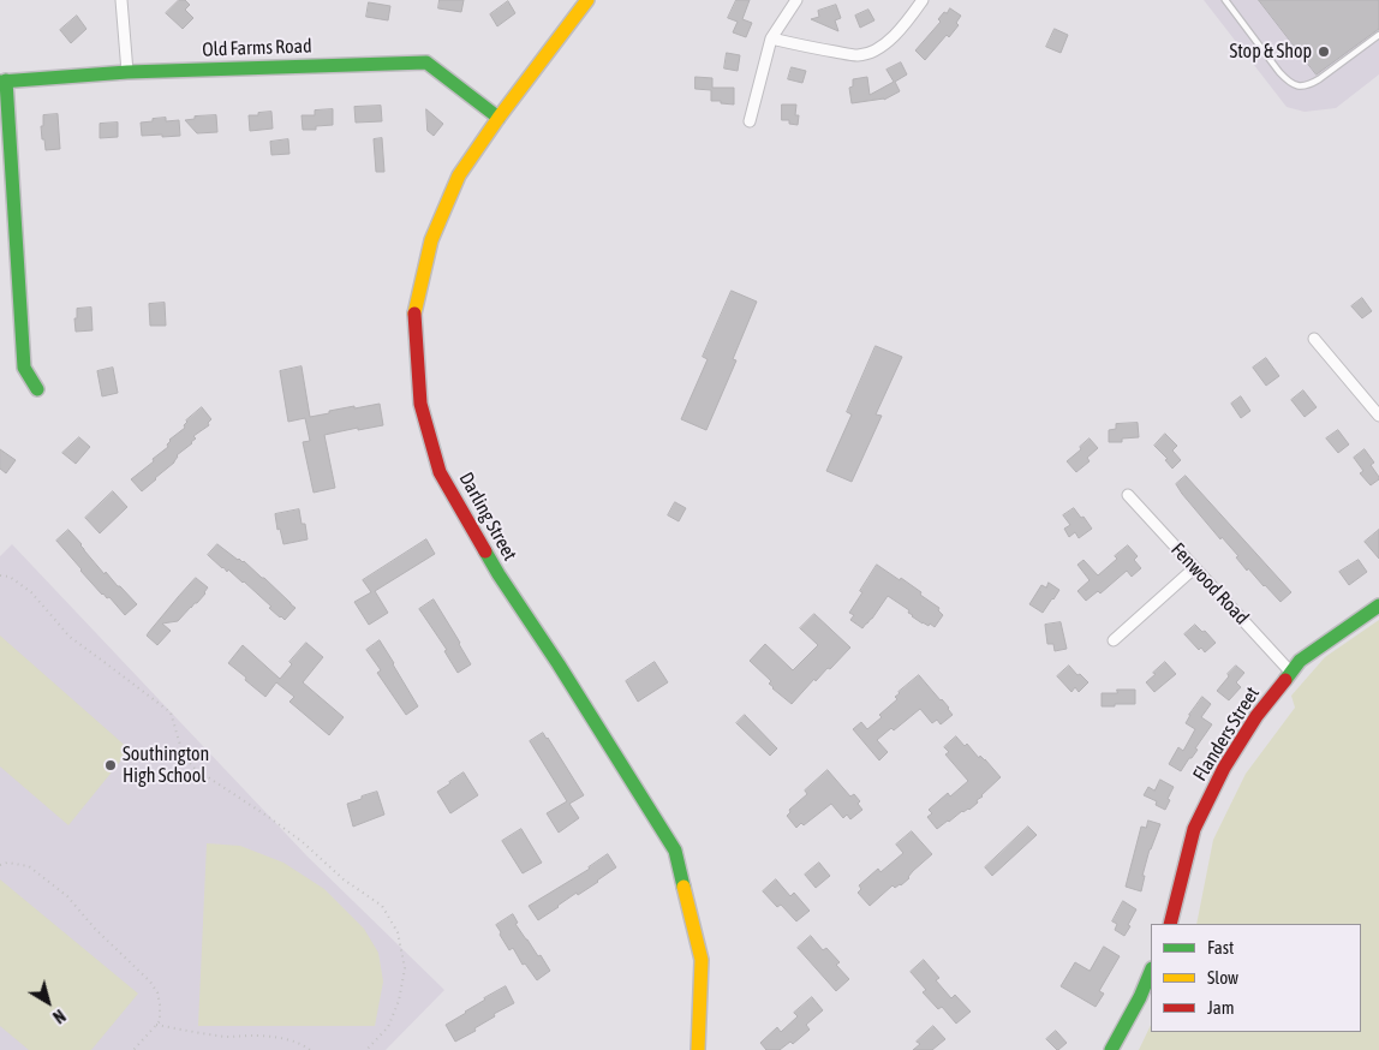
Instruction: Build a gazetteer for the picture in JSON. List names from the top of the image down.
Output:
{
  "streets": {
    "street": [
      "Old Farms Road",
      "Darling Street",
      "Fenwood Road",
      "Flanders Street"
    ]
  },
  "crossings": [
    ["Old Farms Road", "Darling Street"],
    ["Fenwood Road", "Flanders Street"]
  ],
  "places": ["Stop & Shop", "Southington High School"],
  "legend": ["Fast", "Slow", "Jam"],
  "north": "bottom right"
}
